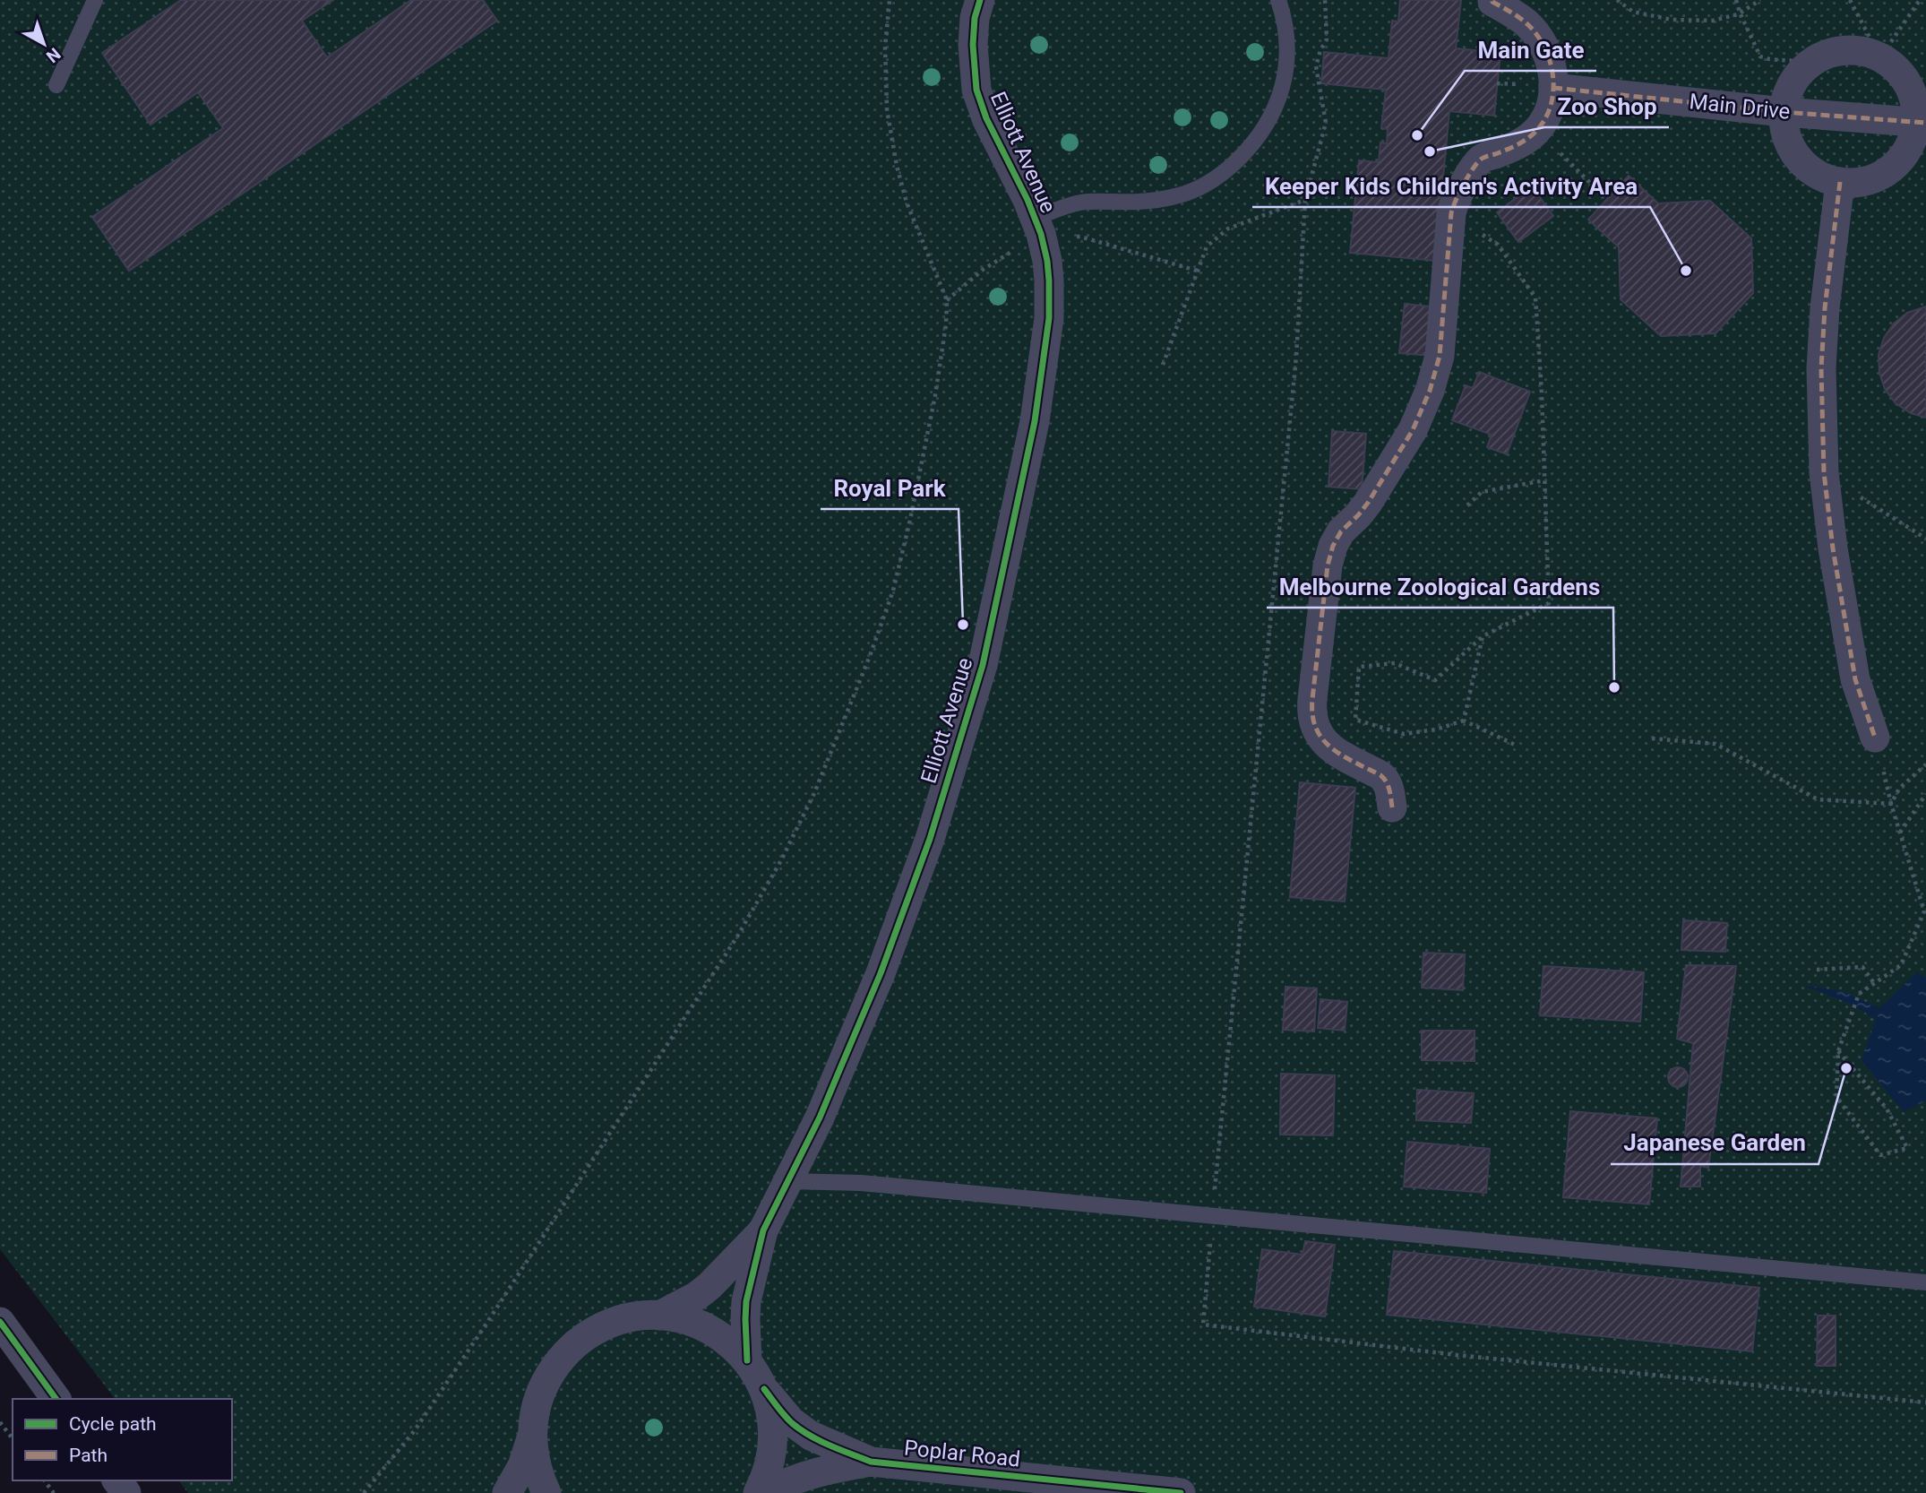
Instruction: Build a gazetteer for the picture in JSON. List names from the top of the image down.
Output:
{
  "streets": {
    "street": ["Main Drive", "Elliott Avenue", "Poplar Road"]
  },
  "places": [
    "Main Gate",
    "Zoo Shop",
    "Keeper Kids Children's Activity Area",
    "Royal Park",
    "Melbourne Zoological Gardens",
    "Japanese Garden"
  ],
  "legend": ["Cycle path", "Path"],
  "north": "bottom right"
}
